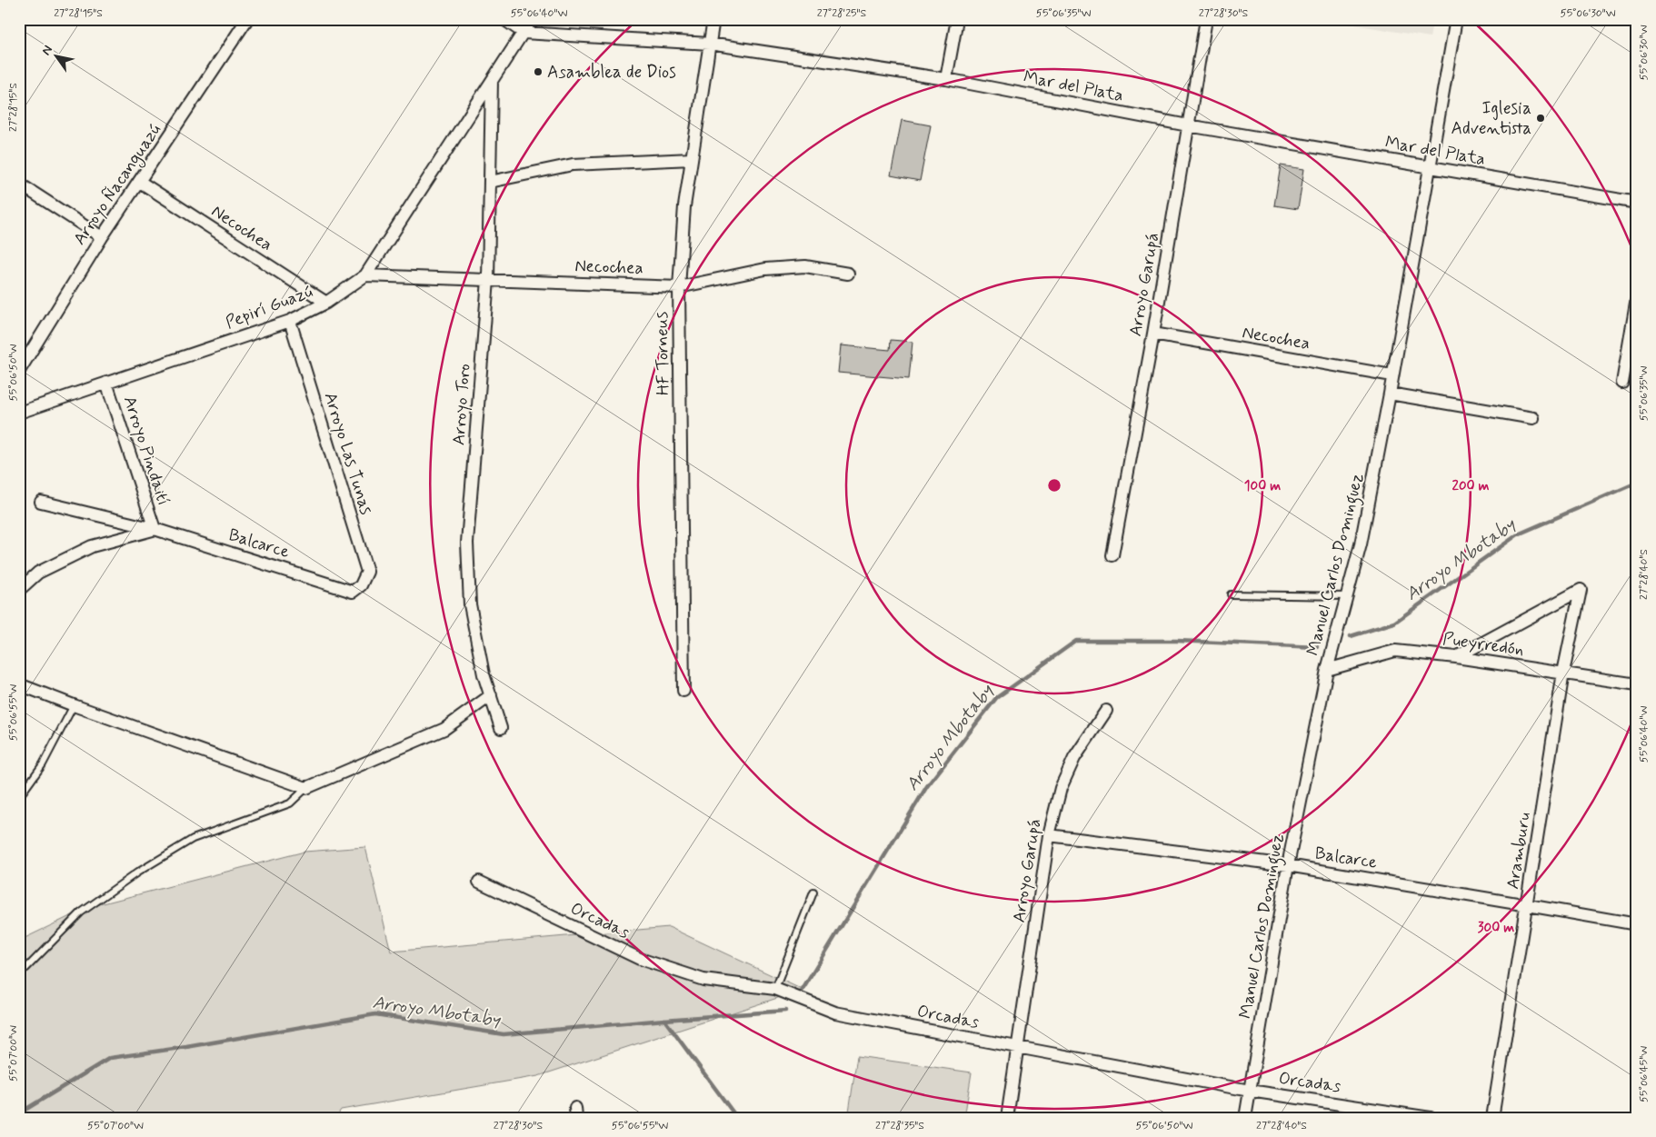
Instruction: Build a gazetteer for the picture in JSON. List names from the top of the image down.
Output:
{
  "streets": {
    "street": [
      "Mar del Plata",
      "Arroyo Ñacanguazú",
      "Necochea",
      "Arroyo Garupá",
      "Pepirí Guazú",
      "HF Torneus",
      "Arroyo Toro",
      "Arroyo Pindaití",
      "Arroyo Las Tunas",
      "Balcarce",
      "Manuel Carlos Dominguez",
      "Pueyrredón",
      "Aramburu",
      "Orcadas"
    ]
  },
  "crossings": [
    ["Mar del Plata", "Arroyo Garupá"],
    ["Mar del Plata", "Pepirí Guazú"],
    ["Mar del Plata", "HF Torneus"],
    ["Mar del Plata", "Manuel Carlos Dominguez"],
    ["Arroyo Ñacanguazú", "Necochea"],
    ["Necochea", "Arroyo Garupá"],
    ["Necochea", "Pepirí Guazú"],
    ["Necochea", "HF Torneus"],
    ["Necochea", "Arroyo Toro"],
    ["Necochea", "Manuel Carlos Dominguez"],
    ["Arroyo Garupá", "Balcarce"],
    ["Arroyo Garupá", "Orcadas"],
    ["Pepirí Guazú", "Arroyo Toro"],
    ["Pepirí Guazú", "Arroyo Pindaití"],
    ["Pepirí Guazú", "Arroyo Las Tunas"],
    ["Arroyo Pindaití", "Balcarce"],
    ["Arroyo Las Tunas", "Balcarce"],
    ["Balcarce", "Manuel Carlos Dominguez"],
    ["Balcarce", "Aramburu"],
    ["Manuel Carlos Dominguez", "Pueyrredón"],
    ["Manuel Carlos Dominguez", "Orcadas"],
    ["Pueyrredón", "Aramburu"]
  ],
  "water": ["Arroyo Mbotaby"],
  "places": ["Asamblea de Dios", "Iglesia Adventista"],
  "north": "top left",
  "coordinates": [
    "27°28'15\"S",
    "55°06'40\"W",
    "27°28'25\"S",
    "55°06'35\"W",
    "27°28'30\"S",
    "55°06'30\"W",
    "55°06'50\"W",
    "27°28'40\"S",
    "55°06'55\"W",
    "55°07'00\"W",
    "55°06'45\"W",
    "27°28'35\"S"
  ],
  "rings": ["100 m", "200 m", "300 m"]
}
